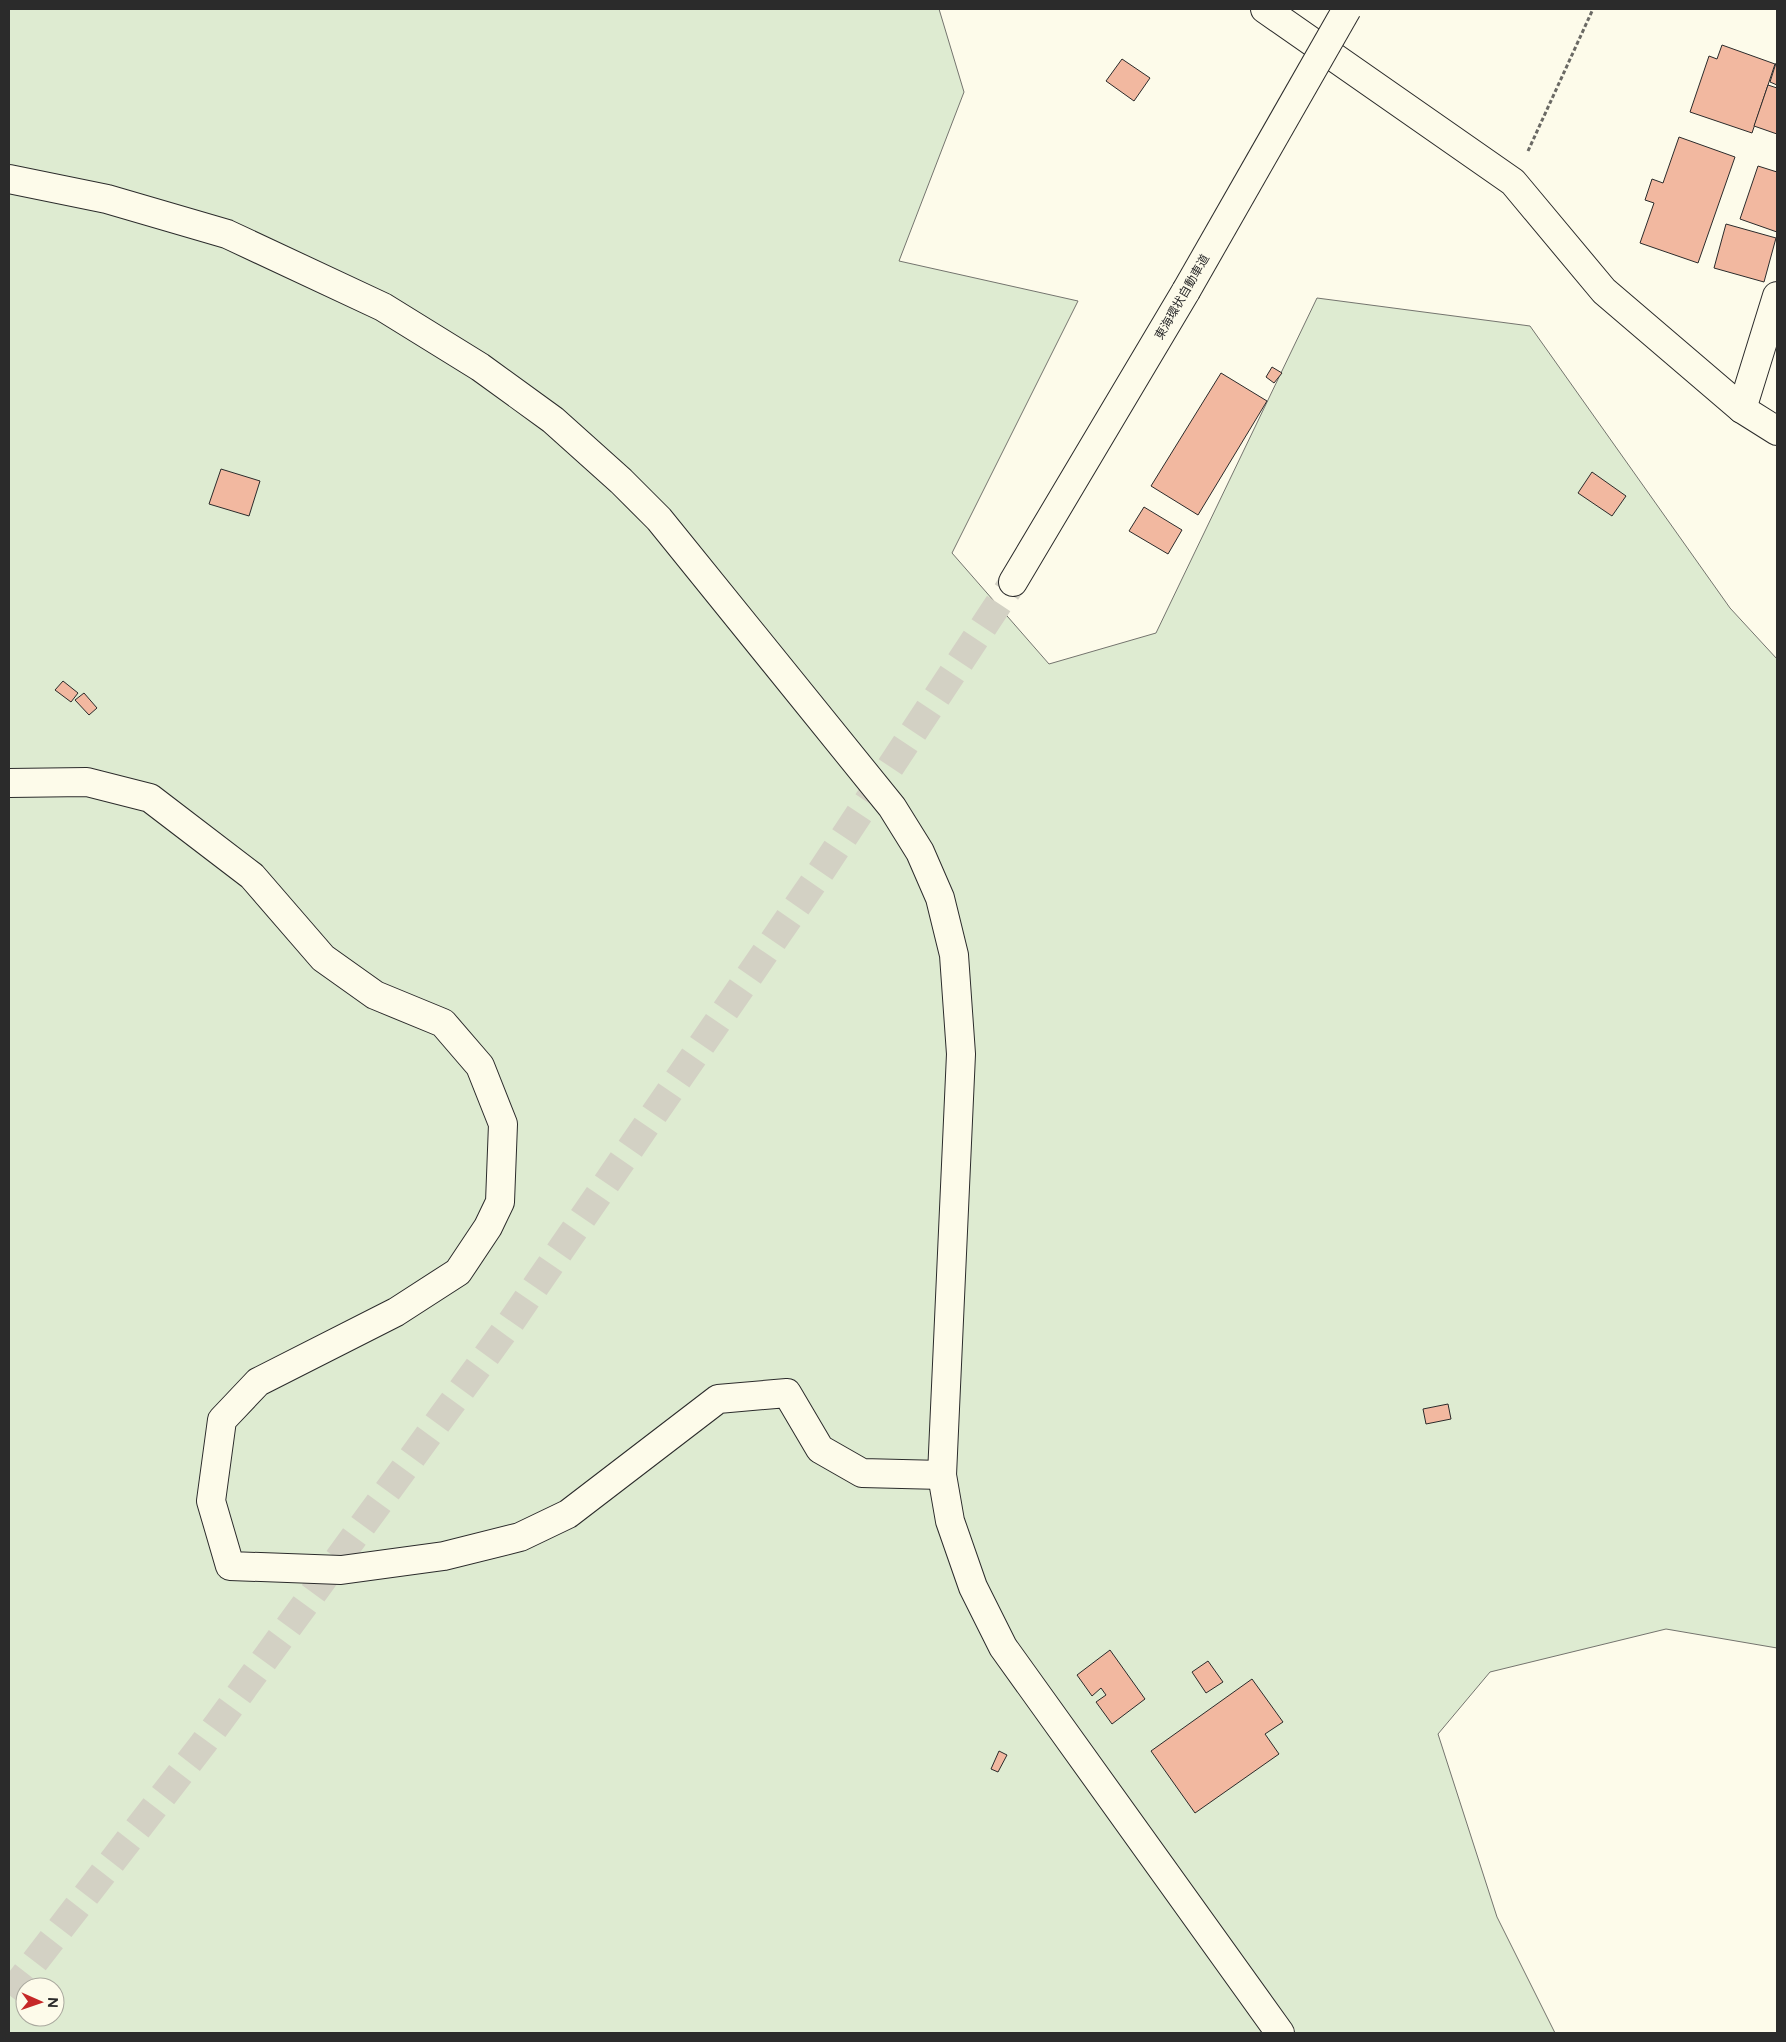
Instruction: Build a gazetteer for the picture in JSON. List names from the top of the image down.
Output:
{
  "streets": {
    "main road": ["東海環状自動車道"]
  },
  "north": "right"
}
